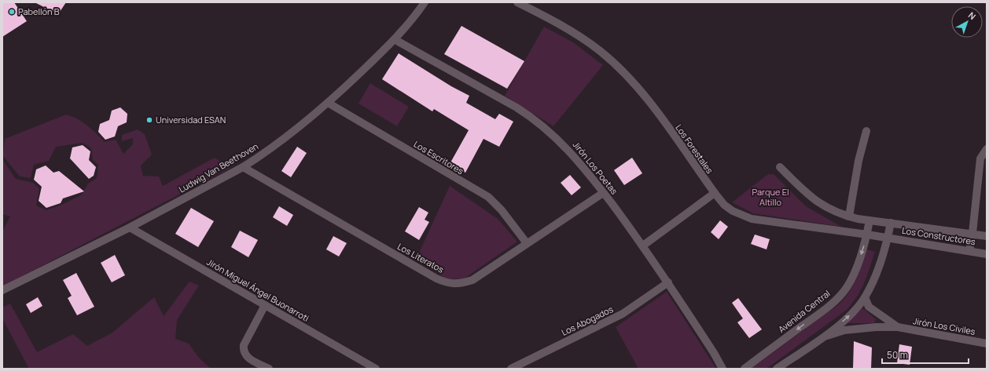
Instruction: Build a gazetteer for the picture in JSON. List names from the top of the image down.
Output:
{
  "streets": {
    "street": [
      "Los Forestales",
      "Los Escritores",
      "Ludwig Van Beethoven",
      "Jirón Los Poetas",
      "Los Constructores",
      "Los Literatos",
      "Jirón Miguel Ángel Buonarroti",
      "Avenida Central",
      "Los Abogados",
      "Jirón Los Civiles"
    ]
  },
  "crossings": [
    ["Los Forestales", "Los Constructores"],
    ["Los Forestales", "Avenida Central"],
    ["Los Escritores", "Ludwig Van Beethoven"],
    ["Los Escritores", "Los Literatos"],
    ["Ludwig Van Beethoven", "Jirón Los Poetas"],
    ["Ludwig Van Beethoven", "Los Literatos"],
    ["Ludwig Van Beethoven", "Jirón Miguel Ángel Buonarroti"],
    ["Jirón Los Poetas", "Los Literatos"],
    ["Jirón Los Poetas", "Los Abogados"]
  ],
  "parks": ["Parque El Altillo"],
  "places": ["Pabellón B", "Universidad ESAN"],
  "scale_bar": "50 m",
  "north": "top right"
}
